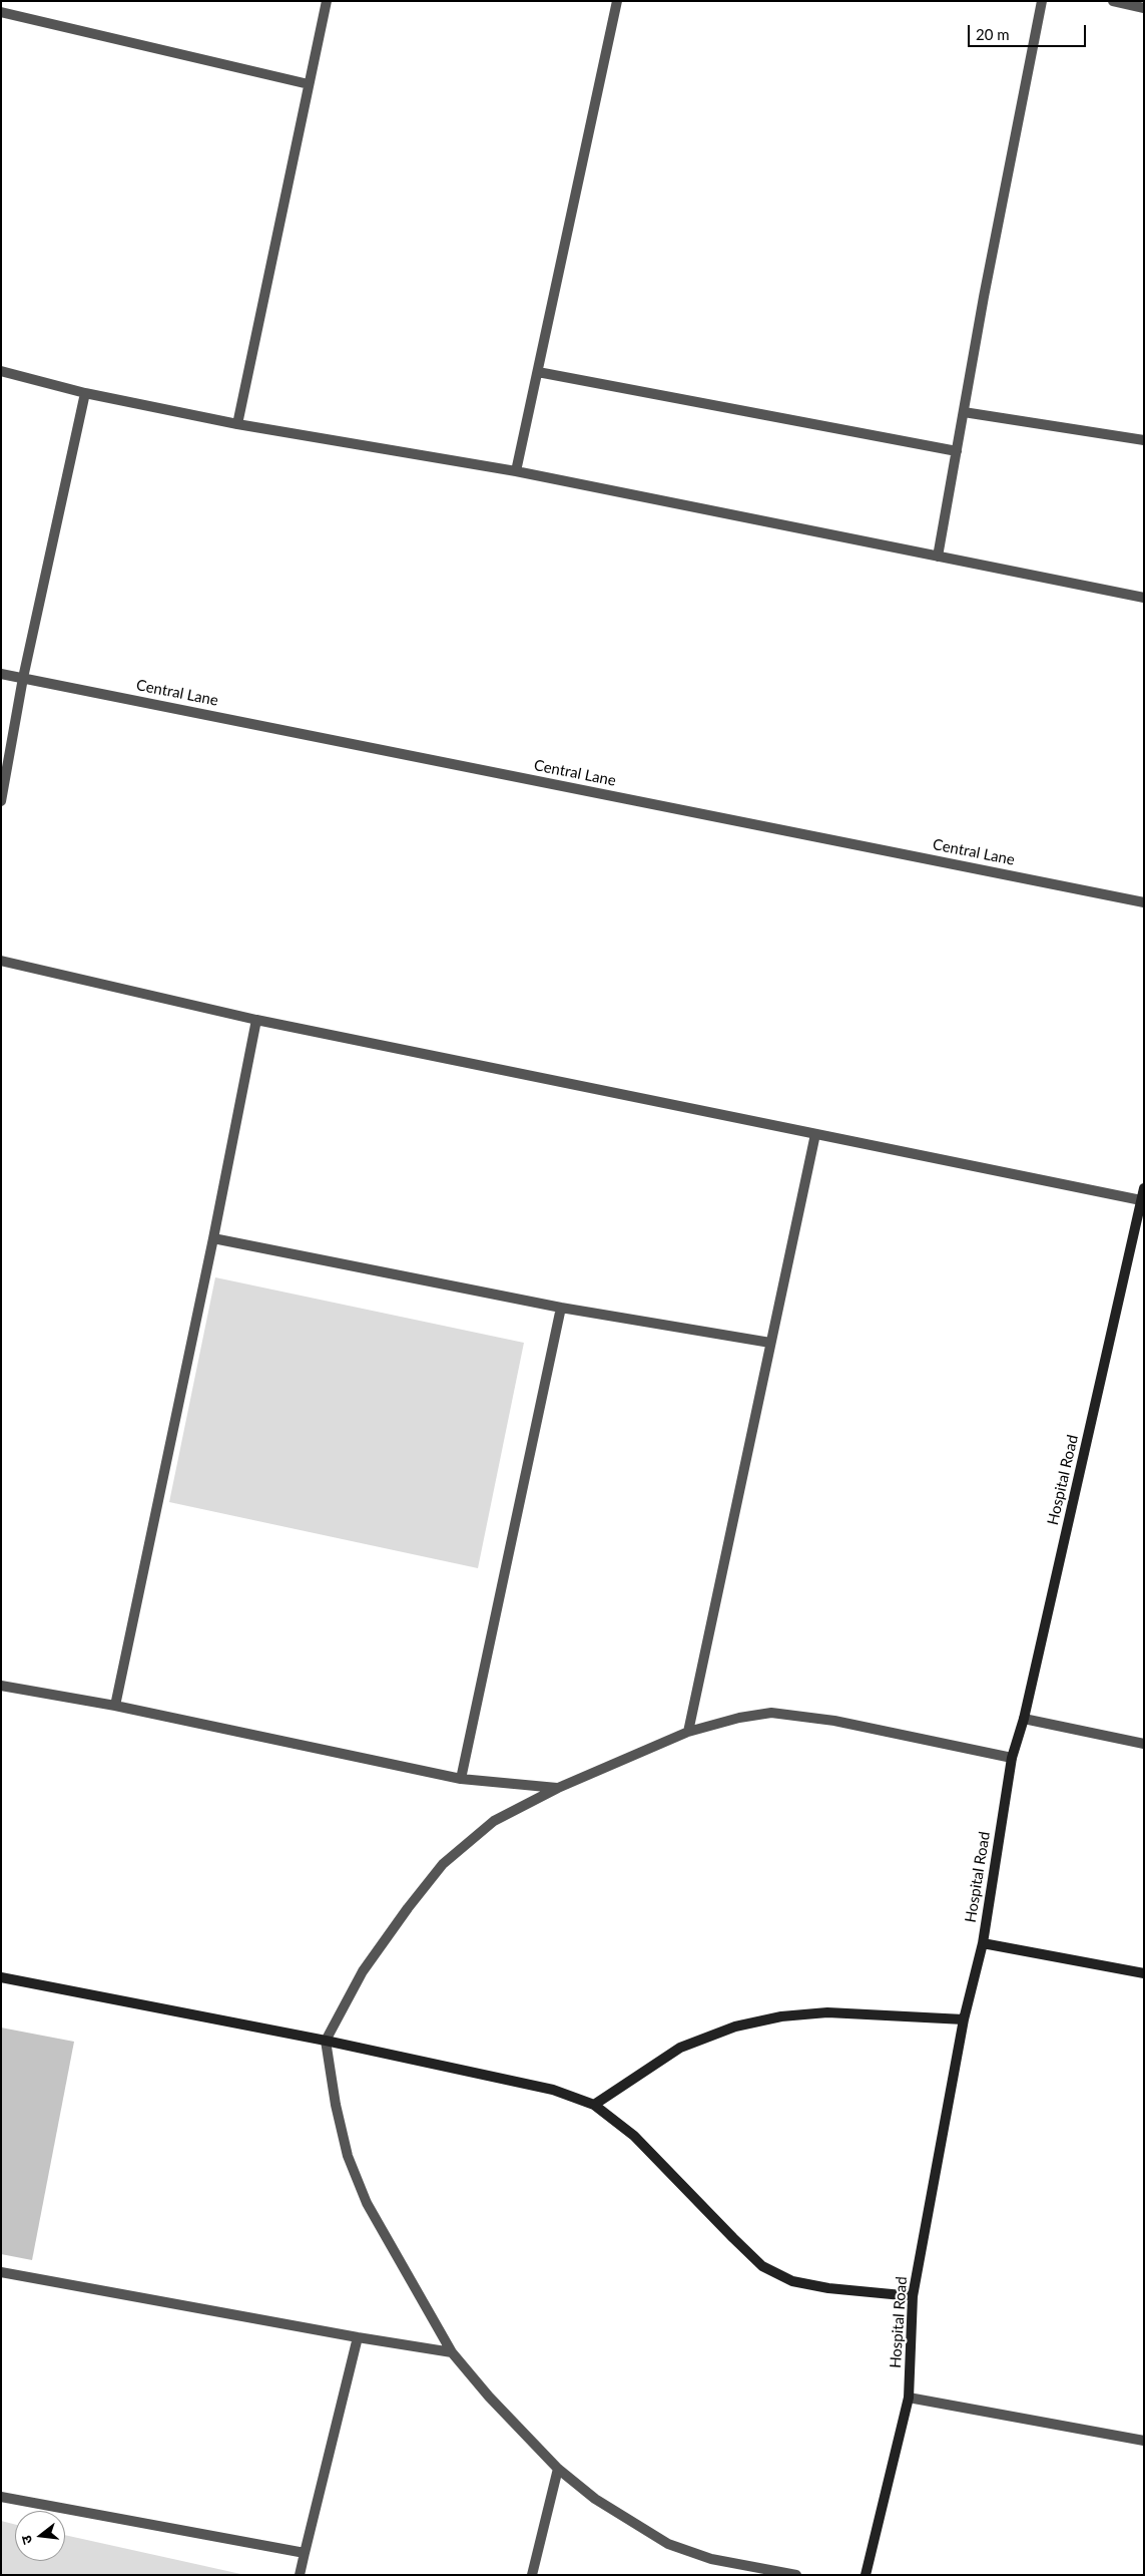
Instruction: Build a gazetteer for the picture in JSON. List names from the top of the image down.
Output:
{
  "streets": {
    "street": ["Central Lane", "Hospital Road"]
  },
  "scale_bar": "20 m",
  "north": "left"
}
